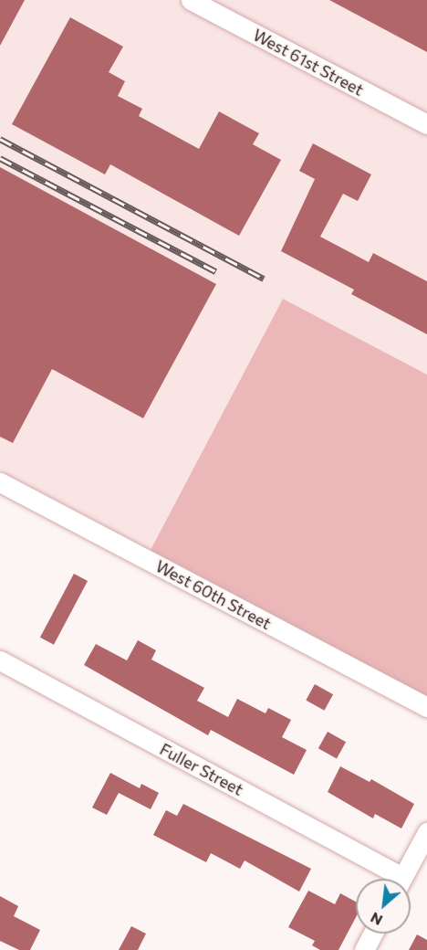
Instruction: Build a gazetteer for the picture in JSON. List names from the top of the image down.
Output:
{
  "streets": {
    "street": ["West 61st Street", "West 60th Street", "Fuller Street"]
  },
  "north": "bottom left"
}
